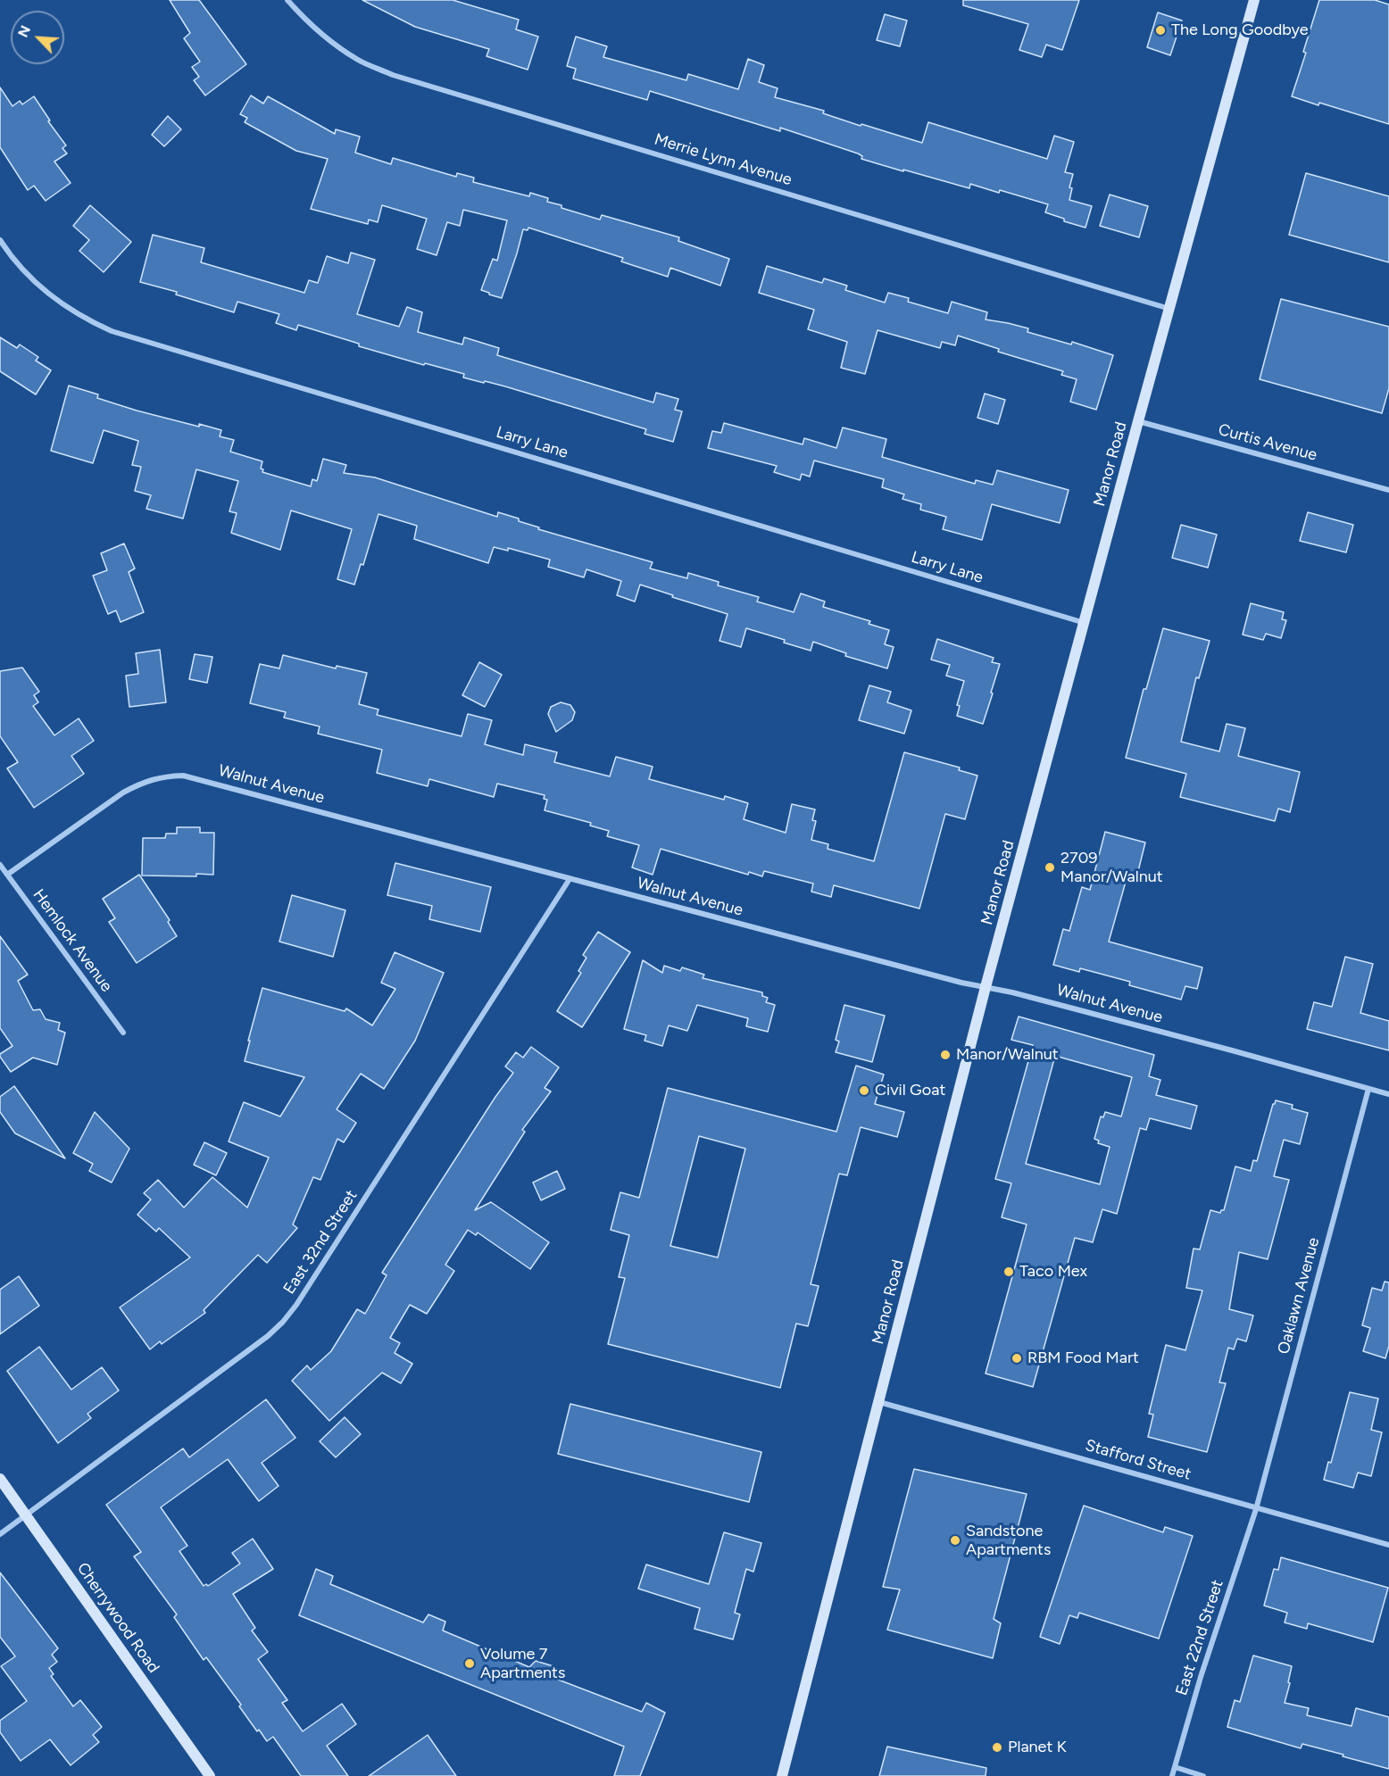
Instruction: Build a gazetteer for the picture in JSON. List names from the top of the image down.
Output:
{
  "streets": {
    "main road": ["Manor Road", "Cherrywood Road"],
    "street": [
      "Merrie Lynn Avenue",
      "Larry Lane",
      "Curtis Avenue",
      "Walnut Avenue",
      "Hemlock Avenue",
      "East 32nd Street",
      "Oaklawn Avenue",
      "Stafford Street",
      "East 22nd Street"
    ]
  },
  "crossings": [
    ["Merrie Lynn Avenue", "Manor Road"],
    ["Larry Lane", "Manor Road"],
    ["Curtis Avenue", "Manor Road"],
    ["Manor Road", "Walnut Avenue"],
    ["Manor Road", "Stafford Street"],
    ["Walnut Avenue", "Hemlock Avenue"],
    ["Walnut Avenue", "East 32nd Street"],
    ["Walnut Avenue", "Oaklawn Avenue"],
    ["East 32nd Street", "Cherrywood Road"],
    ["Oaklawn Avenue", "Stafford Street"],
    ["Oaklawn Avenue", "East 22nd Street"],
    ["Stafford Street", "East 22nd Street"]
  ],
  "places": [
    "The Long Goodbye",
    "2709 Manor/Walnut",
    "Manor/Walnut",
    "Civil Goat",
    "Taco Mex",
    "RBM Food Mart",
    "Sandstone Apartments",
    "Volume 7 Apartments",
    "Planet K"
  ],
  "north": "top left"
}
